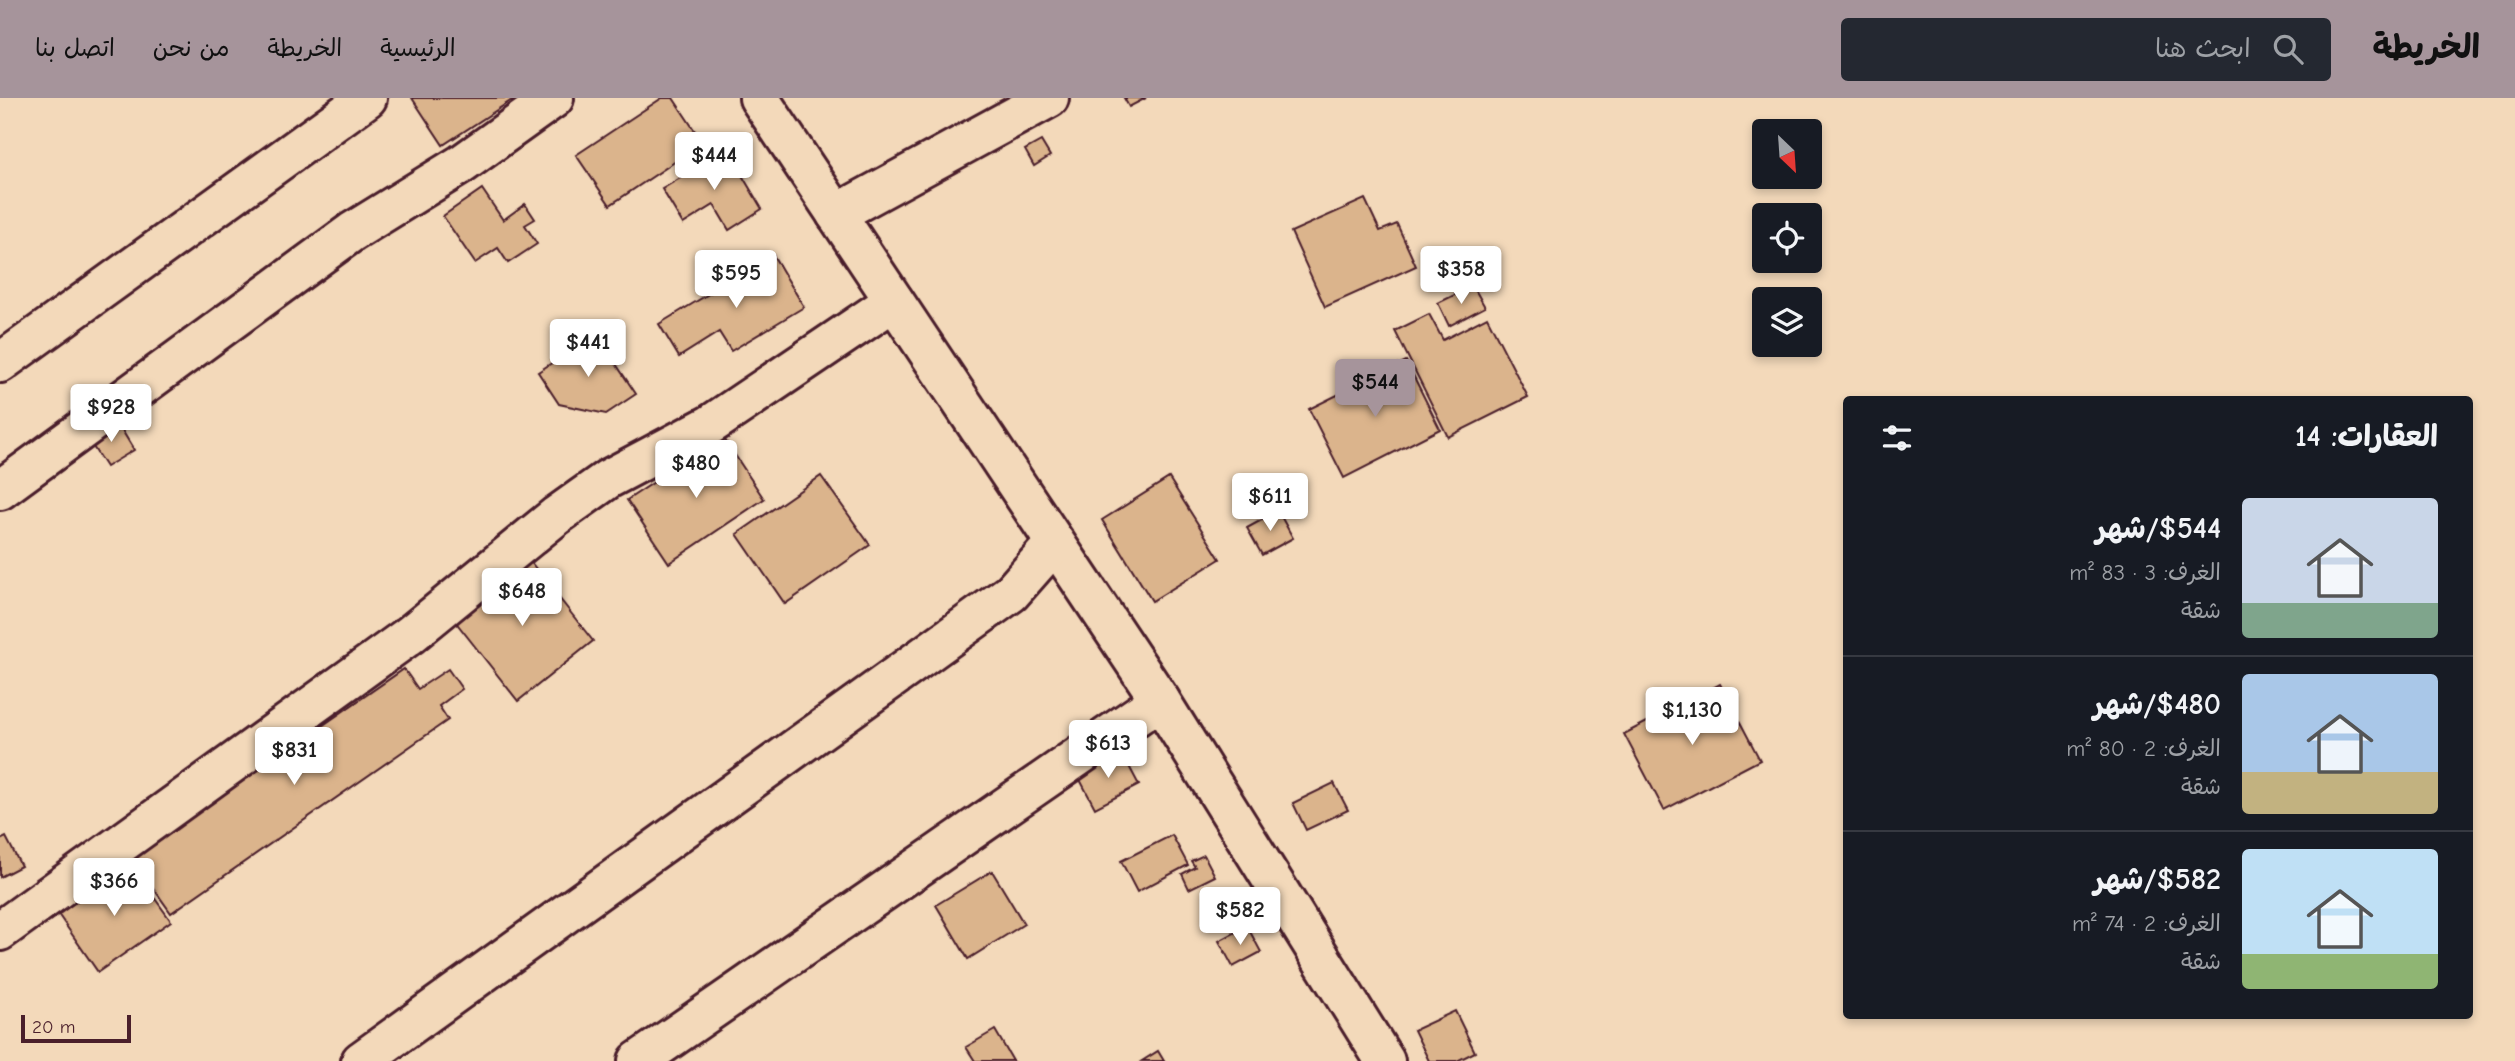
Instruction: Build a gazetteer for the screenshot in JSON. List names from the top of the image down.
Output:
{
  "scale_bar": "20 m",
  "north": "bottom right",
  "page": {
    "header": "الخريطة",
    "search": "ابحث هنا",
    "nav": [
      "الرئيسية",
      "الخريطة",
      "من نحن",
      "اتصل بنا"
    ],
    "price": [
      "$444",
      "$358",
      "$595",
      "$441",
      "$544",
      "$928",
      "$480",
      "$611",
      "$648",
      "$1,130",
      "$613",
      "$831",
      "$366",
      "$582"
    ],
    "heading": "العقارات: 14",
    "list": [
      {
        "name": "$544/شهر",
        "note": "الغرف: 3 · 83 m² · شقة"
      },
      {
        "name": "$480/شهر",
        "note": "الغرف: 2 · 80 m² · شقة"
      },
      {
        "name": "$582/شهر",
        "note": "الغرف: 2 · 74 m² · شقة"
      }
    ],
    "scale": "20 m"
  }
}
